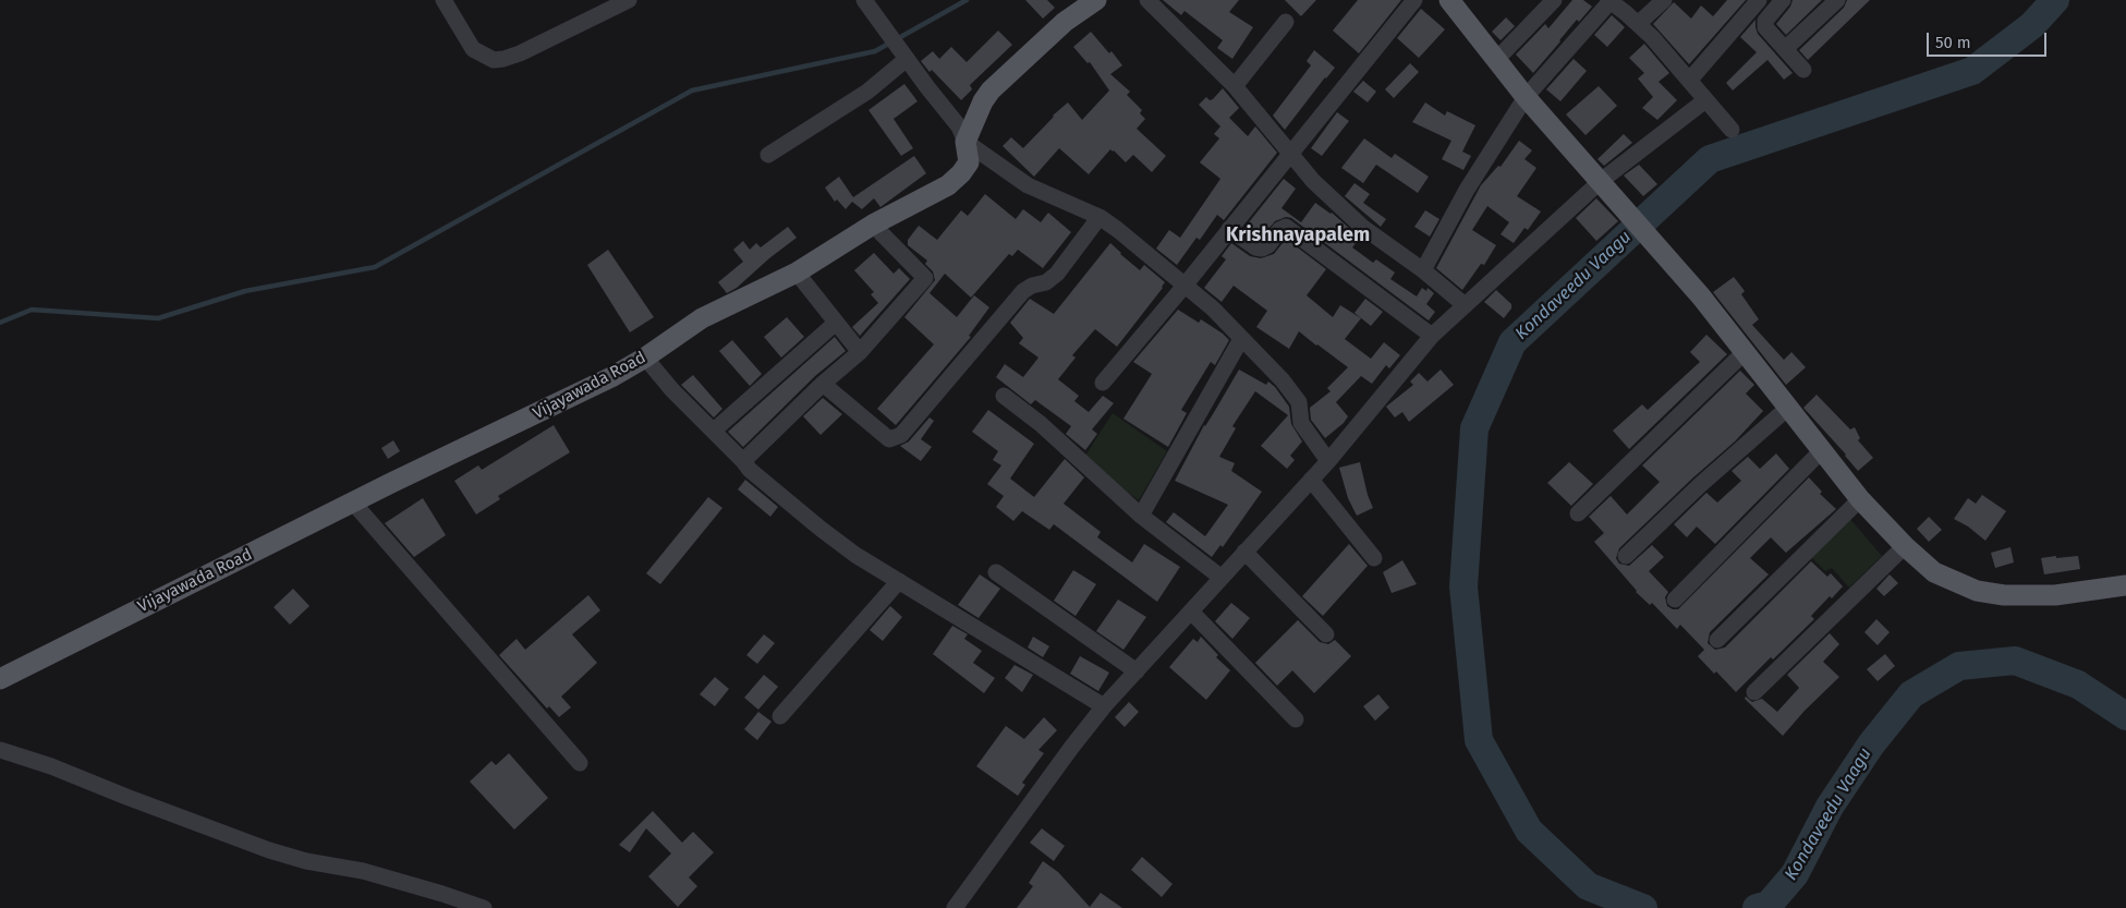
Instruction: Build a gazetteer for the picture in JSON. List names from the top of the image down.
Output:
{
  "streets": {
    "main road": ["Vijayawada Road"]
  },
  "districts": ["Krishnayapalem"],
  "water": ["Kondaveedu Vaagu"],
  "scale_bar": "50 m"
}
